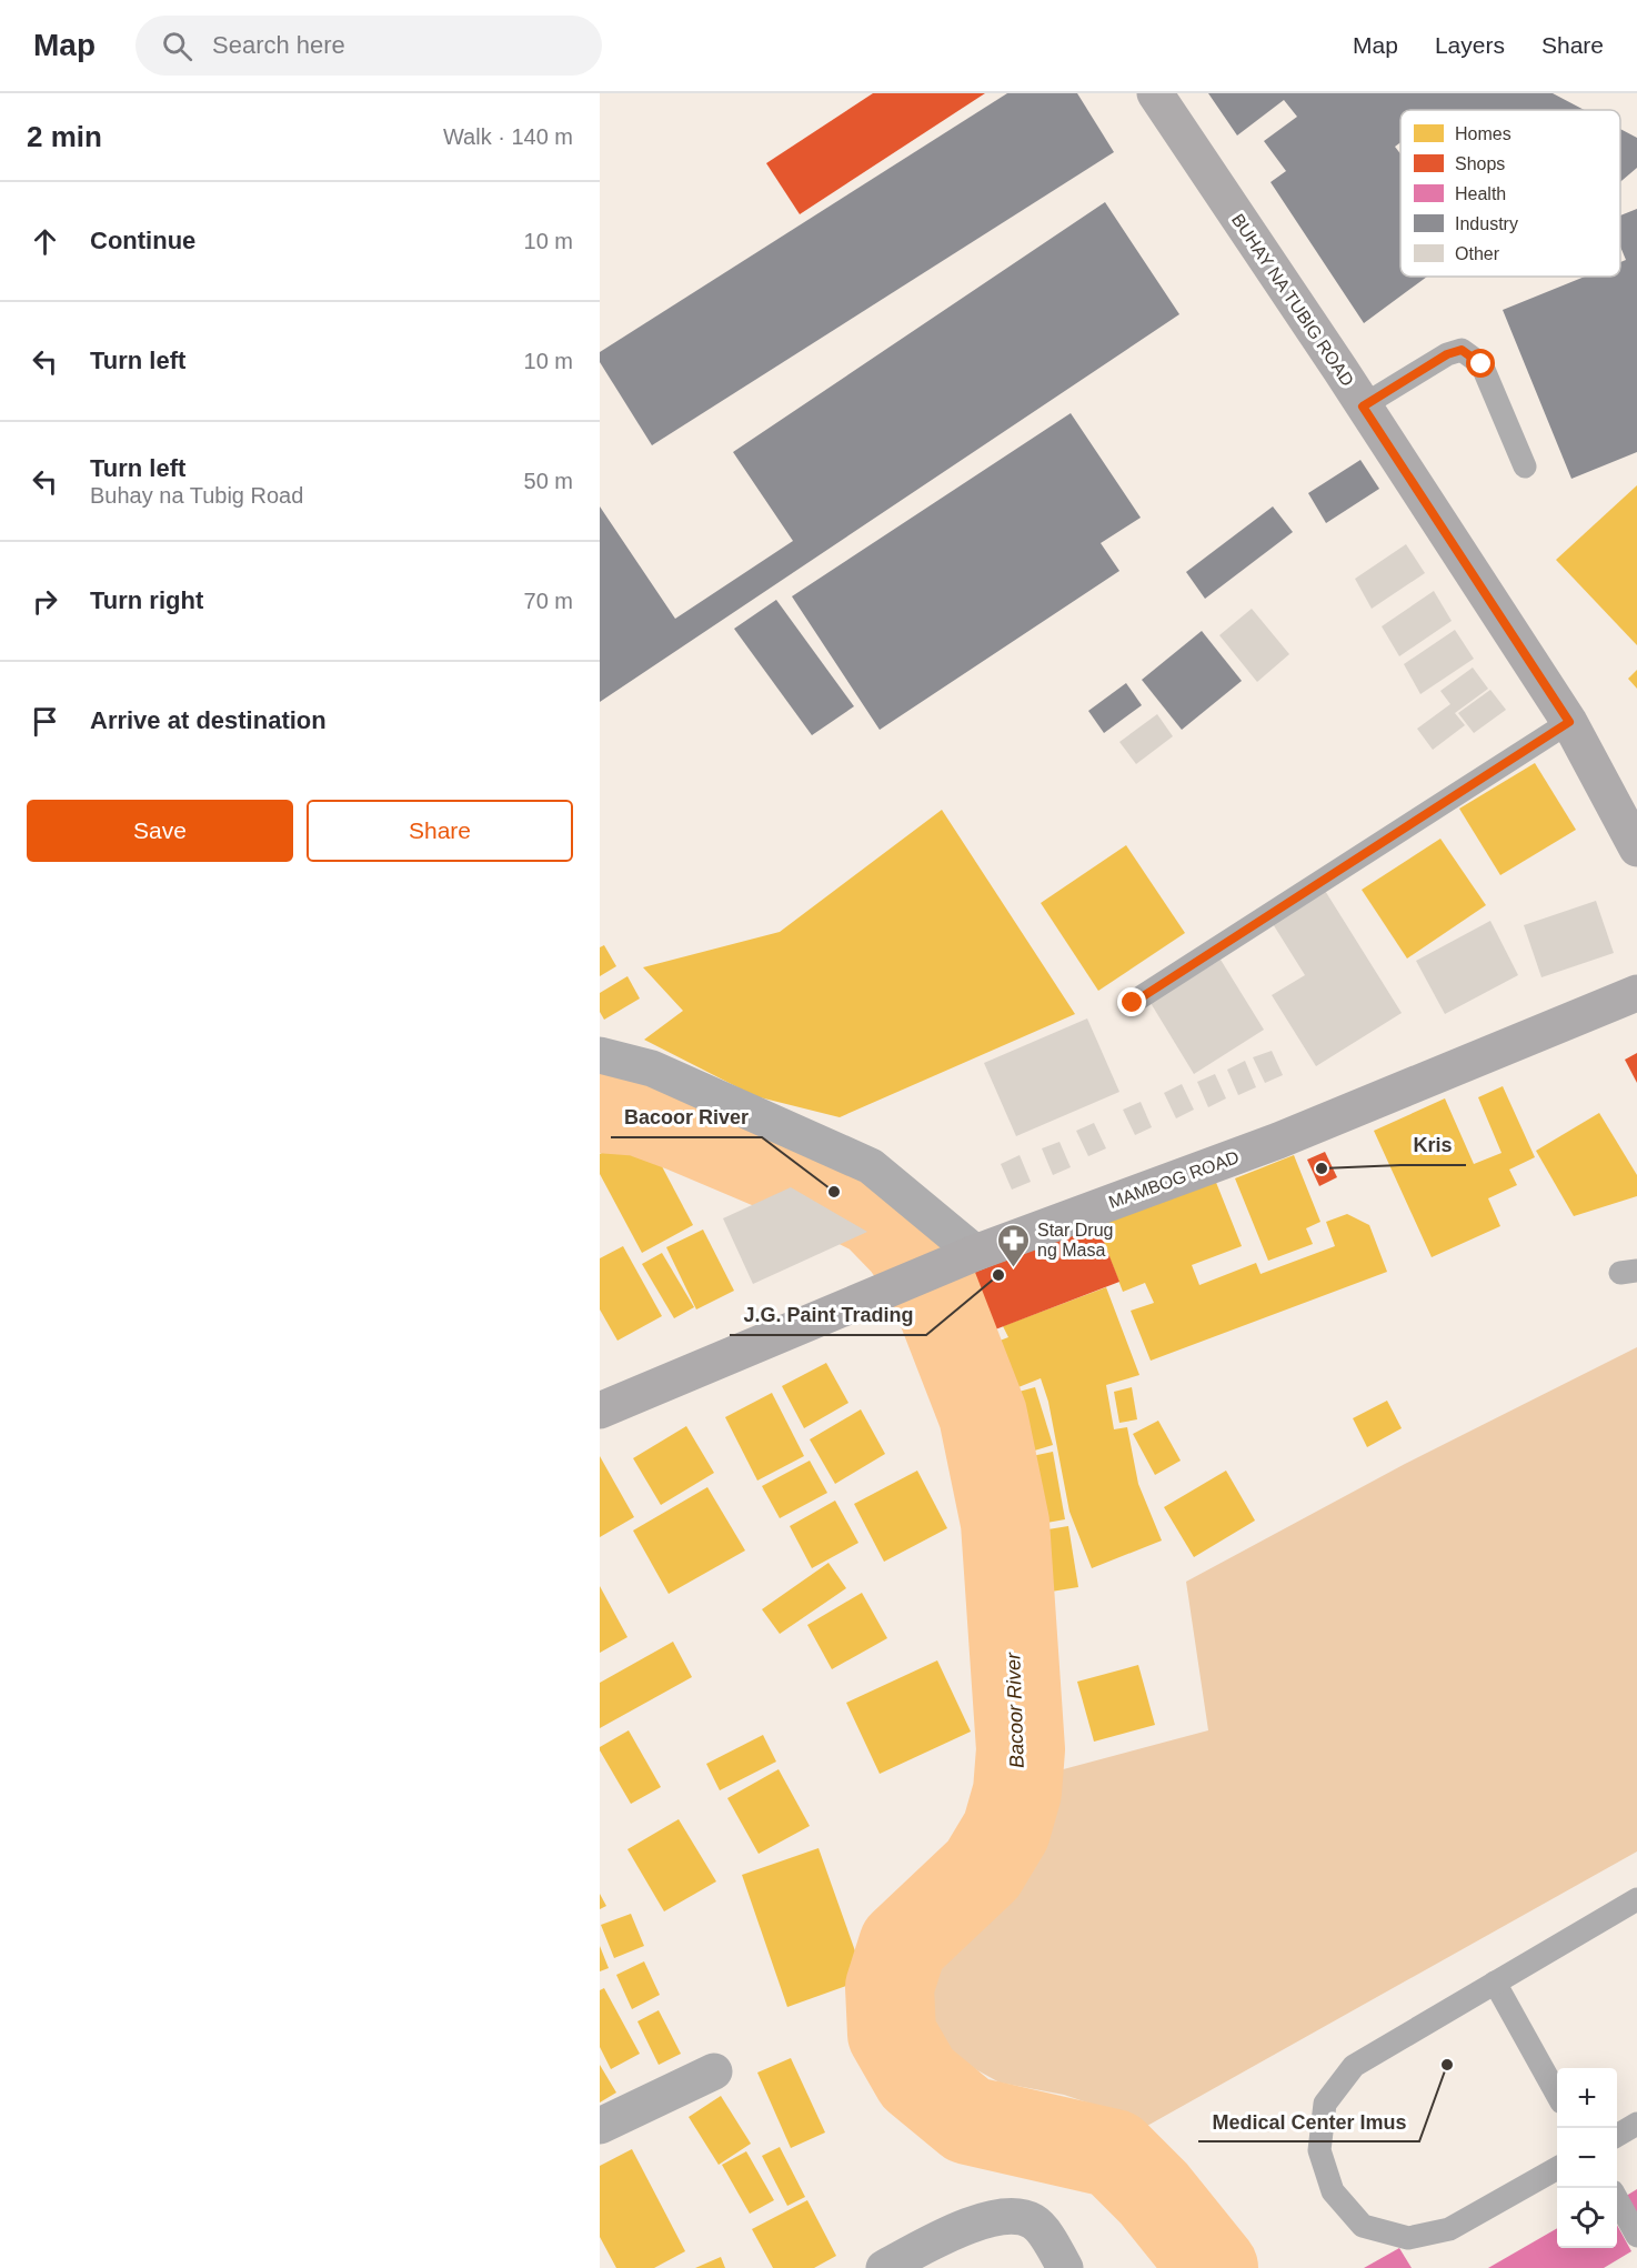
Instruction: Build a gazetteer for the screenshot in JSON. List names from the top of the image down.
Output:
{
  "streets": {
    "main road": ["BUHAY NA TUBIG ROAD", "MAMBOG ROAD"]
  },
  "water": ["Bacoor River"],
  "places": {
    "other": [
      "Kris",
      "Bacoor River",
      "J.G. Paint Trading",
      "Medical Center Imus"
    ],
    "pharmacy": ["Star Drug ng Masa"]
  },
  "legend": [
    "Homes",
    "Shops",
    "Health",
    "Industry",
    "Other"
  ],
  "page": {
    "header": "Map",
    "search": "Search here",
    "nav": ["Map", "Layers", "Share"],
    "heading": ["2 min", "Walk · 140 m"],
    "list": [
      ["Continue", "10 m"],
      ["Turn left", "10 m"],
      ["Turn left", "Buhay na Tubig Road", "50 m"],
      ["Turn right", "70 m"],
      "Arrive at destination"
    ],
    "buttons": ["Save", "Share"],
    "map_buttons": ["+", "−"]
  }
}
